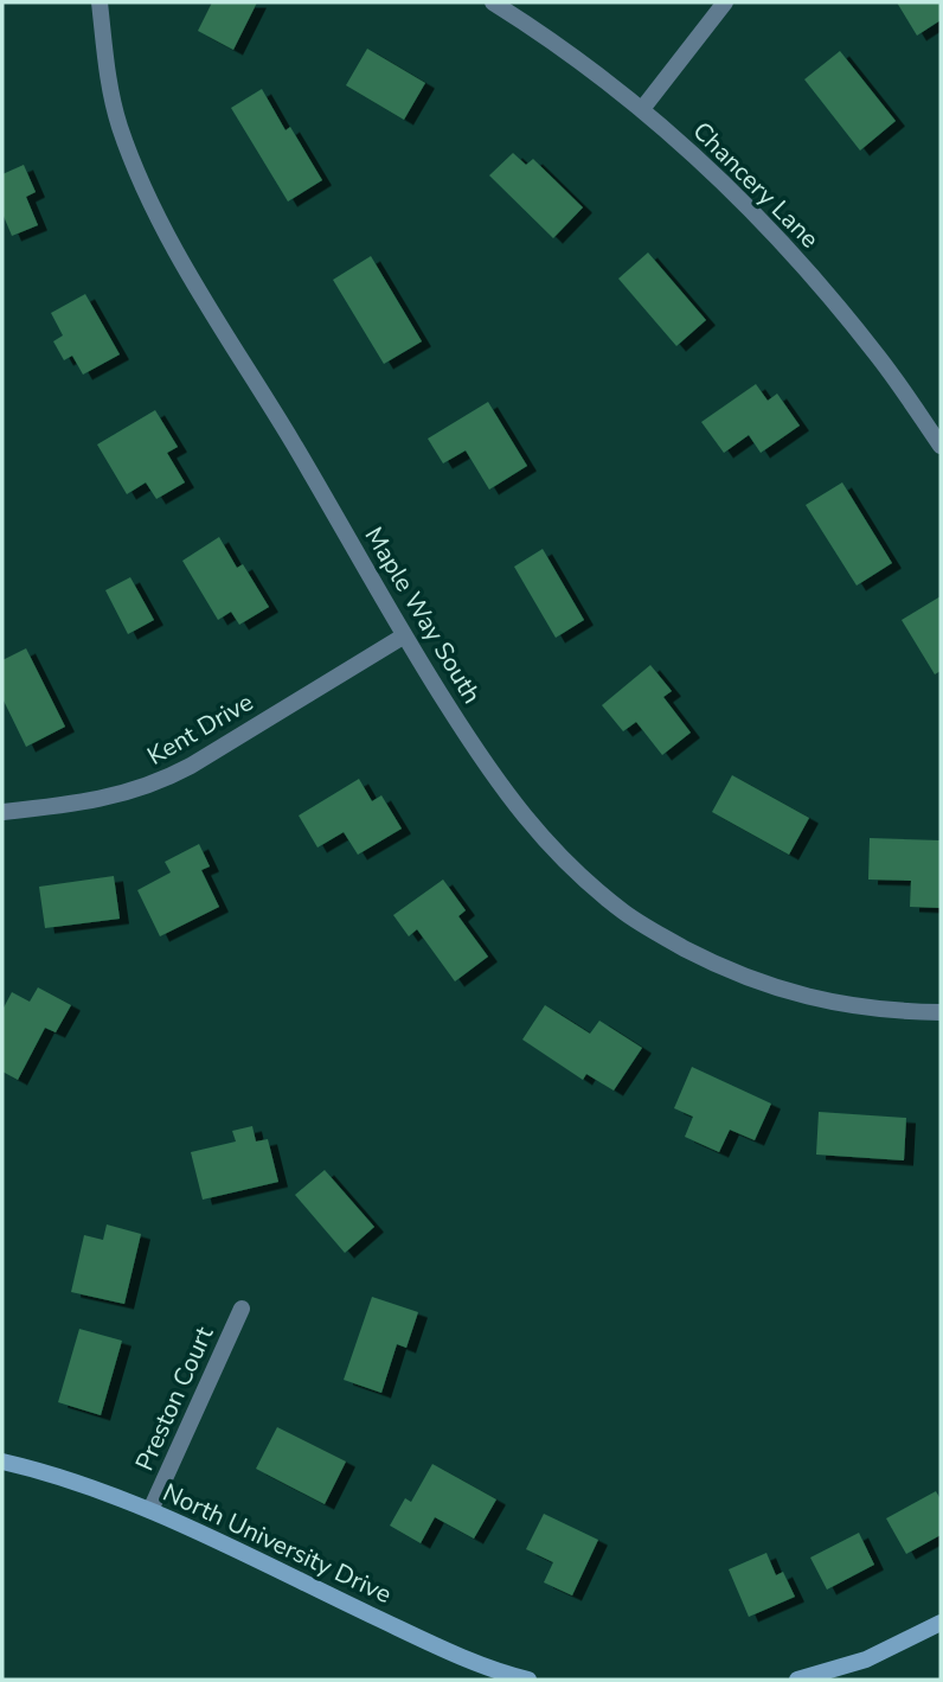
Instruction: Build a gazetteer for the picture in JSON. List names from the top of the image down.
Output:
{
  "streets": {
    "street": [
      "Chancery Lane",
      "Maple Way South",
      "Kent Drive",
      "Preston Court",
      "North University Drive"
    ]
  },
  "crossings": [
    ["Maple Way South", "Kent Drive"],
    ["Preston Court", "North University Drive"]
  ]
}
